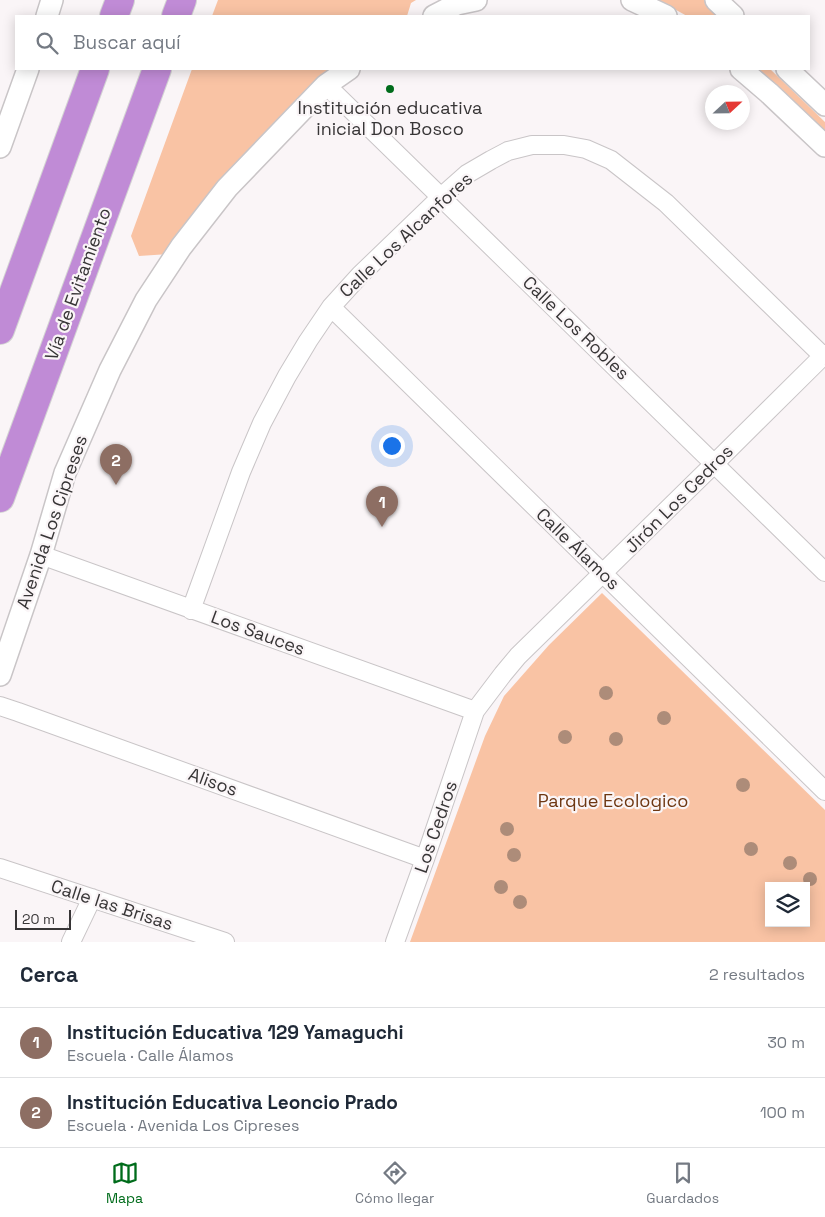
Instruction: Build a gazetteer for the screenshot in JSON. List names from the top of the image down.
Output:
{
  "streets": {
    "highway": ["Vía de Evitamiento"],
    "street": [
      "Calle Los Alcanfores",
      "Calle Los Robles",
      "Jirón Los Cedros",
      "Avenida Los Cipreses",
      "Calle Álamos",
      "Los Sauces",
      "Alisos",
      "Los Cedros",
      "Calle las Brisas"
    ]
  },
  "crossings": [
    ["Calle Los Alcanfores", "Calle Los Robles"],
    ["Calle Los Alcanfores", "Jirón Los Cedros"],
    ["Calle Los Alcanfores", "Calle Álamos"],
    ["Calle Los Alcanfores", "Los Sauces"],
    ["Calle Los Robles", "Jirón Los Cedros"],
    ["Calle Los Robles", "Avenida Los Cipreses"],
    ["Jirón Los Cedros", "Calle Álamos"],
    ["Jirón Los Cedros", "Los Sauces"],
    ["Jirón Los Cedros", "Los Cedros"],
    ["Avenida Los Cipreses", "Los Sauces"],
    ["Los Sauces", "Los Cedros"],
    ["Alisos", "Los Cedros"]
  ],
  "parks": ["Parque Ecologico"],
  "places": ["Institución educativa inicial Don Bosco"],
  "scale_bar": "20 m",
  "north": "right",
  "page": {
    "search": "Buscar aquí",
    "pins": ["2", "1"],
    "scale": "20 m",
    "heading": ["Cerca", "2 resultados"],
    "list": [
      {
        "mark": "1",
        "name": "Institución Educativa 129 Yamaguchi",
        "note": "Escuela · Calle Álamos",
        "value": "30 m"
      },
      {
        "mark": "2",
        "name": "Institución Educativa Leoncio Prado",
        "note": "Escuela · Avenida Los Cipreses",
        "value": "100 m"
      }
    ],
    "nav": ["Mapa", "Cómo llegar", "Guardados"]
  }
}
